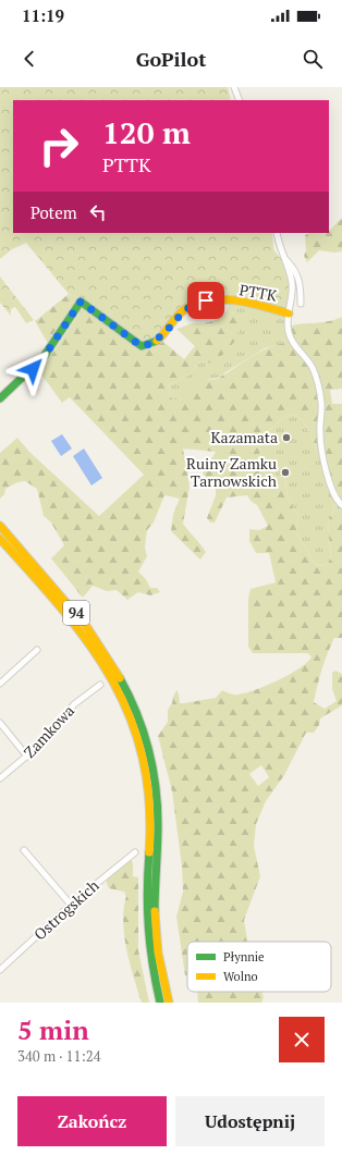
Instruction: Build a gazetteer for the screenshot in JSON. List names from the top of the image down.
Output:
{
  "streets": {
    "main road": ["PTTK", "94"],
    "street": ["Zamkowa", "Ostrogskich"]
  },
  "places": ["Kazamata", "Ruiny Zamku Tarnowskich"],
  "legend": ["Płynnie", "Wolno"],
  "page": {
    "status": "11:19",
    "header": "GoPilot",
    "turn": ["120 m", "PTTK"],
    "then": "Potem",
    "heading": ["5 min", "340 m · 11:24"],
    "buttons": ["Zakończ", "Udostępnij"]
  }
}
